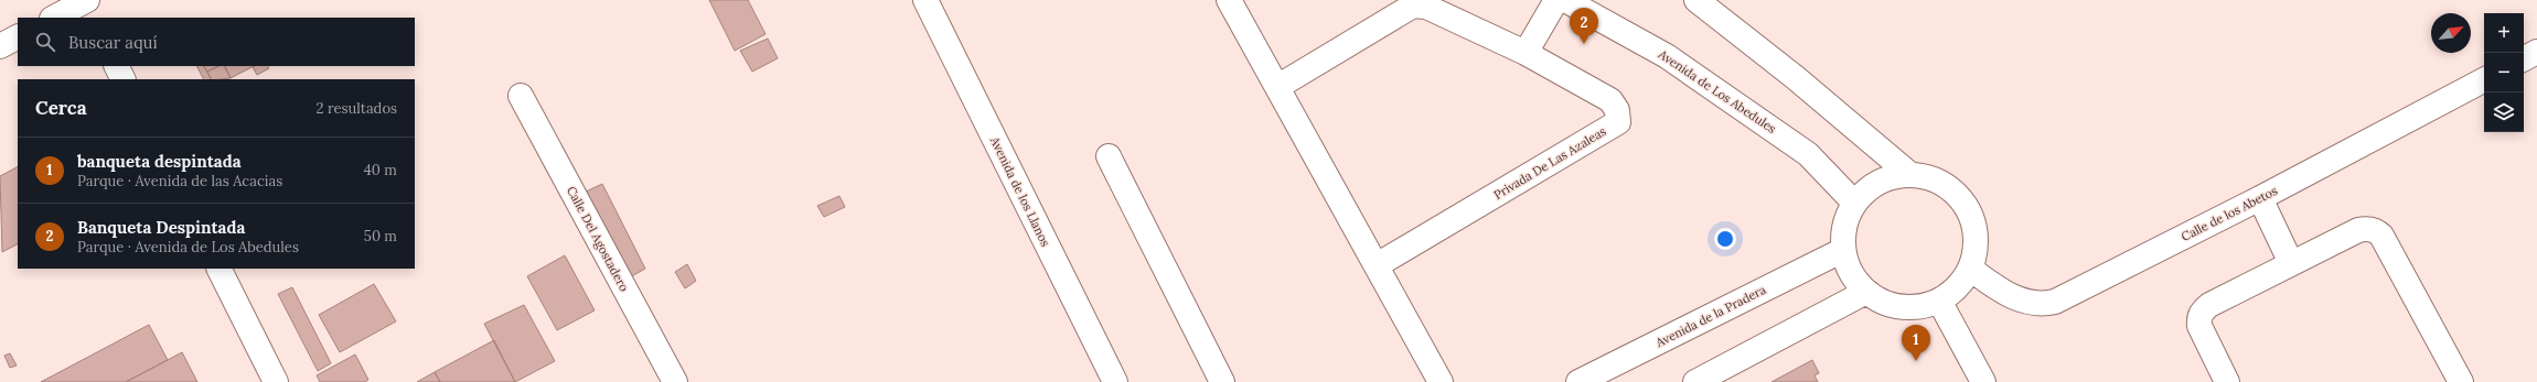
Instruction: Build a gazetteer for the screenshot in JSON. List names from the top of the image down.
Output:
{
  "streets": {
    "street": [
      "Avenida de Los Abedules",
      "Privada De Las Azaleas",
      "Avenida de los Llanos",
      "Calle de los Abetos",
      "Calle Del Agostadero",
      "Avenida de la Pradera"
    ]
  },
  "crossings": [
    ["Avenida de Los Abedules", "Calle de los Abetos"],
    ["Avenida de Los Abedules", "Avenida de la Pradera"],
    ["Calle de los Abetos", "Avenida de la Pradera"]
  ],
  "north": "top right",
  "page": {
    "pins": ["2", "1"],
    "map_buttons": ["+", "−"],
    "search": "Buscar aquí",
    "heading": ["Cerca", "2 resultados"],
    "list": [
      {
        "mark": "1",
        "name": "banqueta despintada",
        "note": "Parque · Avenida de las Acacias",
        "value": "40 m"
      },
      {
        "mark": "2",
        "name": "Banqueta Despintada",
        "note": "Parque · Avenida de Los Abedules",
        "value": "50 m"
      }
    ]
  }
}
